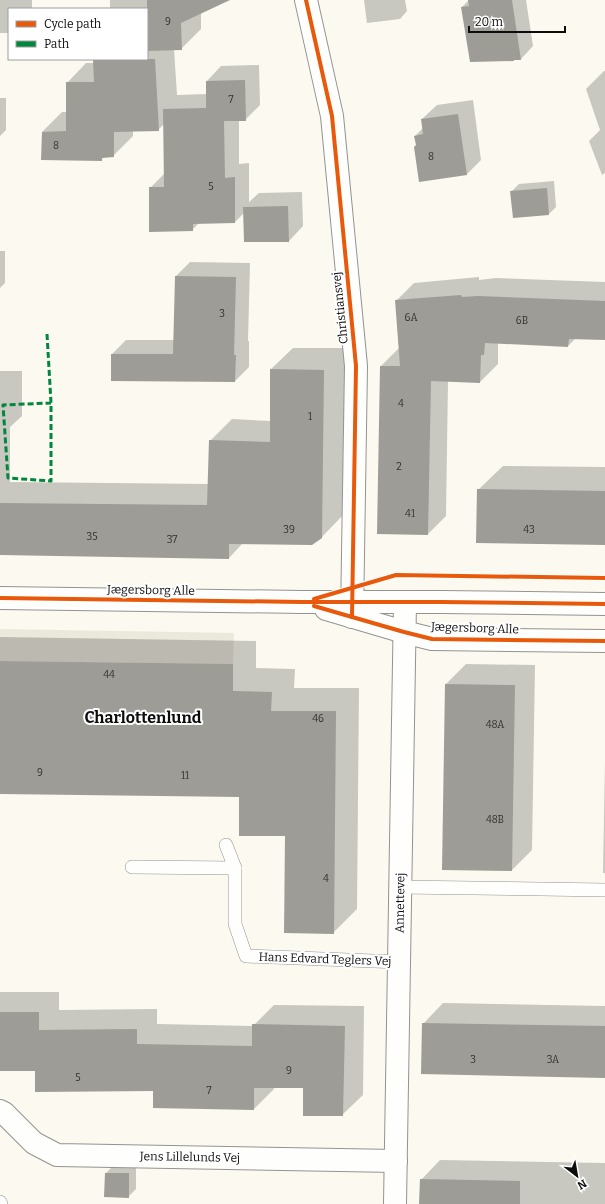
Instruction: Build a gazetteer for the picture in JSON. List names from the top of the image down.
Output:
{
  "streets": {
    "street": [
      "Christiansvej",
      "Jægersborg Alle",
      "Annettevej",
      "Jens Lillelunds Vej"
    ],
    "lane": ["Hans Edvard Teglers Vej"]
  },
  "crossings": [
    ["Christiansvej", "Jægersborg Alle"],
    ["Jægersborg Alle", "Annettevej"],
    ["Annettevej", "Hans Edvard Teglers Vej"],
    ["Annettevej", "Jens Lillelunds Vej"]
  ],
  "districts": ["Charlottenlund"],
  "house_numbers": [
    "9",
    "7",
    "8",
    "8",
    "5",
    "3",
    "6A",
    "6B",
    "4",
    "1",
    "2",
    "41",
    "39",
    "43",
    "35",
    "37",
    "44",
    "46",
    "48A",
    "9",
    "11",
    "48B",
    "4",
    "3",
    "3A",
    "9",
    "5",
    "7"
  ],
  "legend": ["Cycle path", "Path"],
  "scale_bar": "20 m",
  "north": "bottom right"
}
